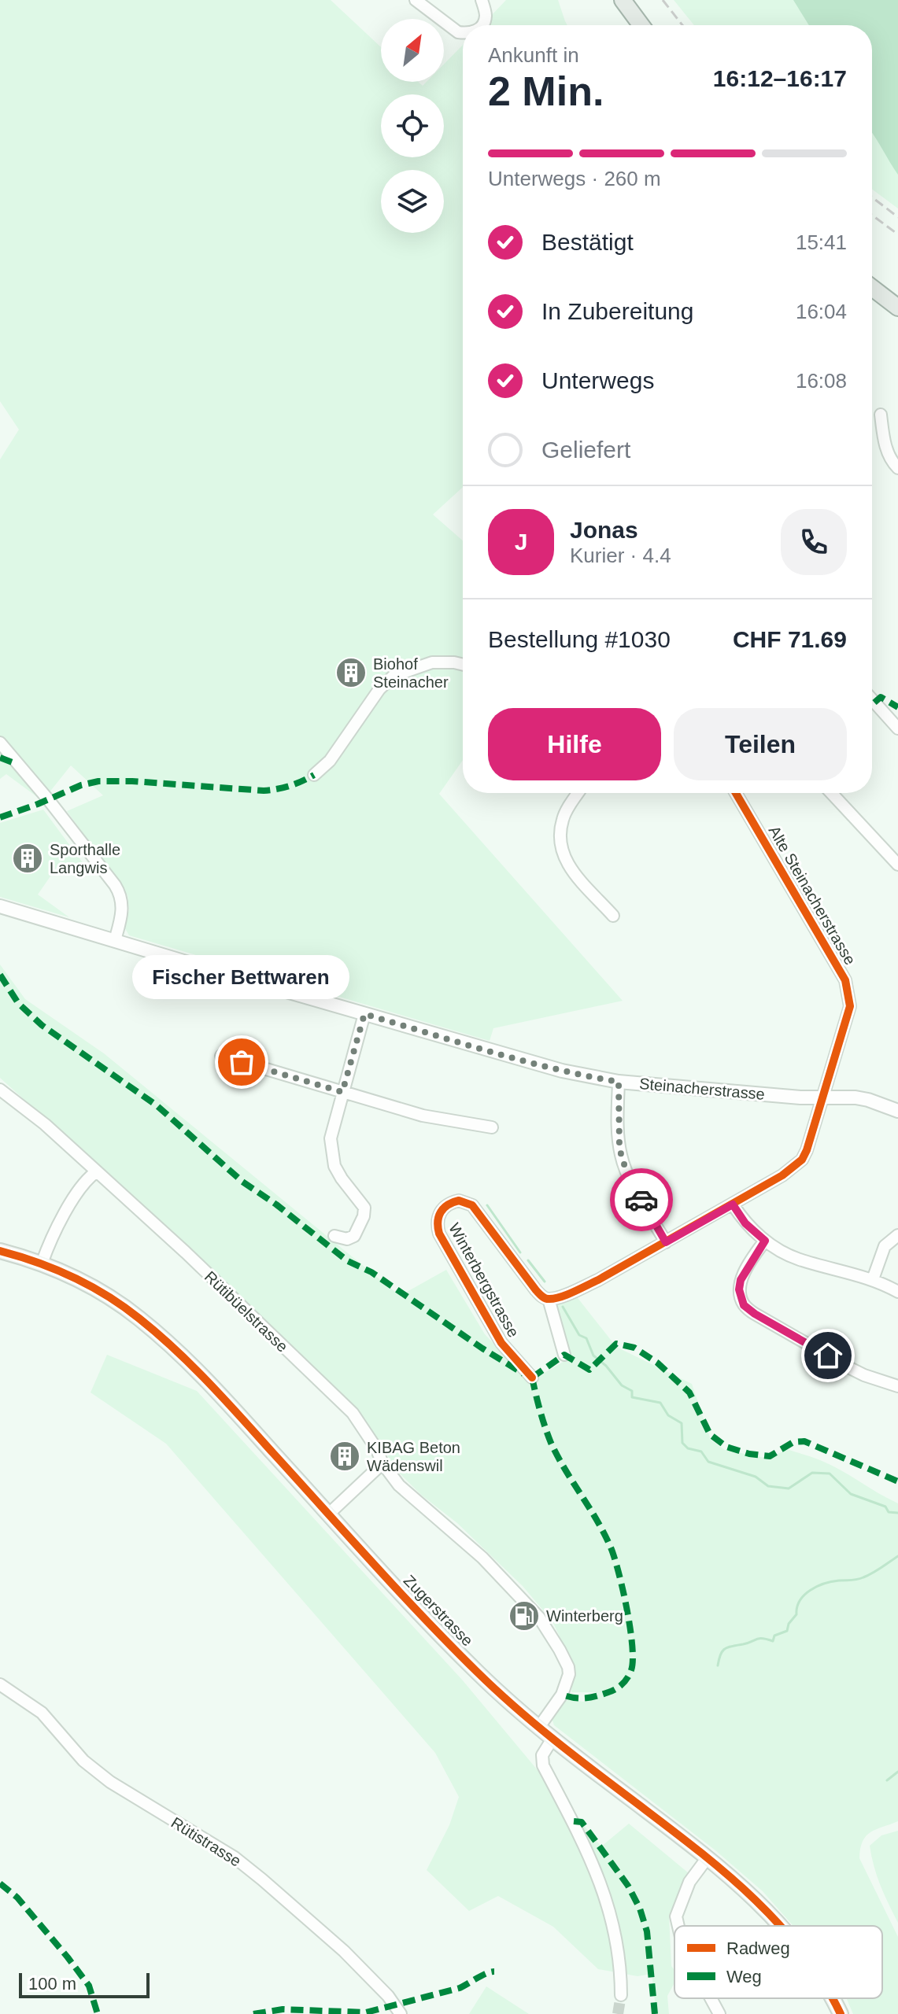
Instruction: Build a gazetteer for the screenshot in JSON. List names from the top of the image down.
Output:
{
  "streets": {
    "main road": ["Zugerstrasse"],
    "street": [
      "Alte Steinacherstrasse",
      "Steinacherstrasse",
      "Winterbergstrasse",
      "Rütibüelstrasse",
      "Rütistrasse"
    ]
  },
  "crossings": [
    ["Alte Steinacherstrasse", "Steinacherstrasse"],
    ["Rütibüelstrasse", "Zugerstrasse"]
  ],
  "places": {
    "building": ["Biohof Steinacher", "Sporthalle Langwis", "KIBAG Beton Wädenswil"],
    "other": ["Fischer Bettwaren"],
    "fuel station": ["Winterberg"]
  },
  "legend": ["Radweg", "Weg"],
  "scale_bar": "100 m",
  "north": "top right",
  "page": {
    "heading": ["2 Min.", "Ankunft in", "16:12–16:17"],
    "panel": [
      "Jonas",
      "Kurier · 4.4",
      "Bestellung #1030",
      "CHF 71.69"
    ],
    "bar": "Unterwegs · 260 m",
    "list": [
      ["Bestätigt", "15:41"],
      ["In Zubereitung", "16:04"],
      ["Unterwegs", "16:08"],
      "Geliefert"
    ],
    "round": "J",
    "buttons": ["Hilfe", "Teilen"],
    "bubble": "Fischer Bettwaren",
    "scale": "100 m"
  }
}
